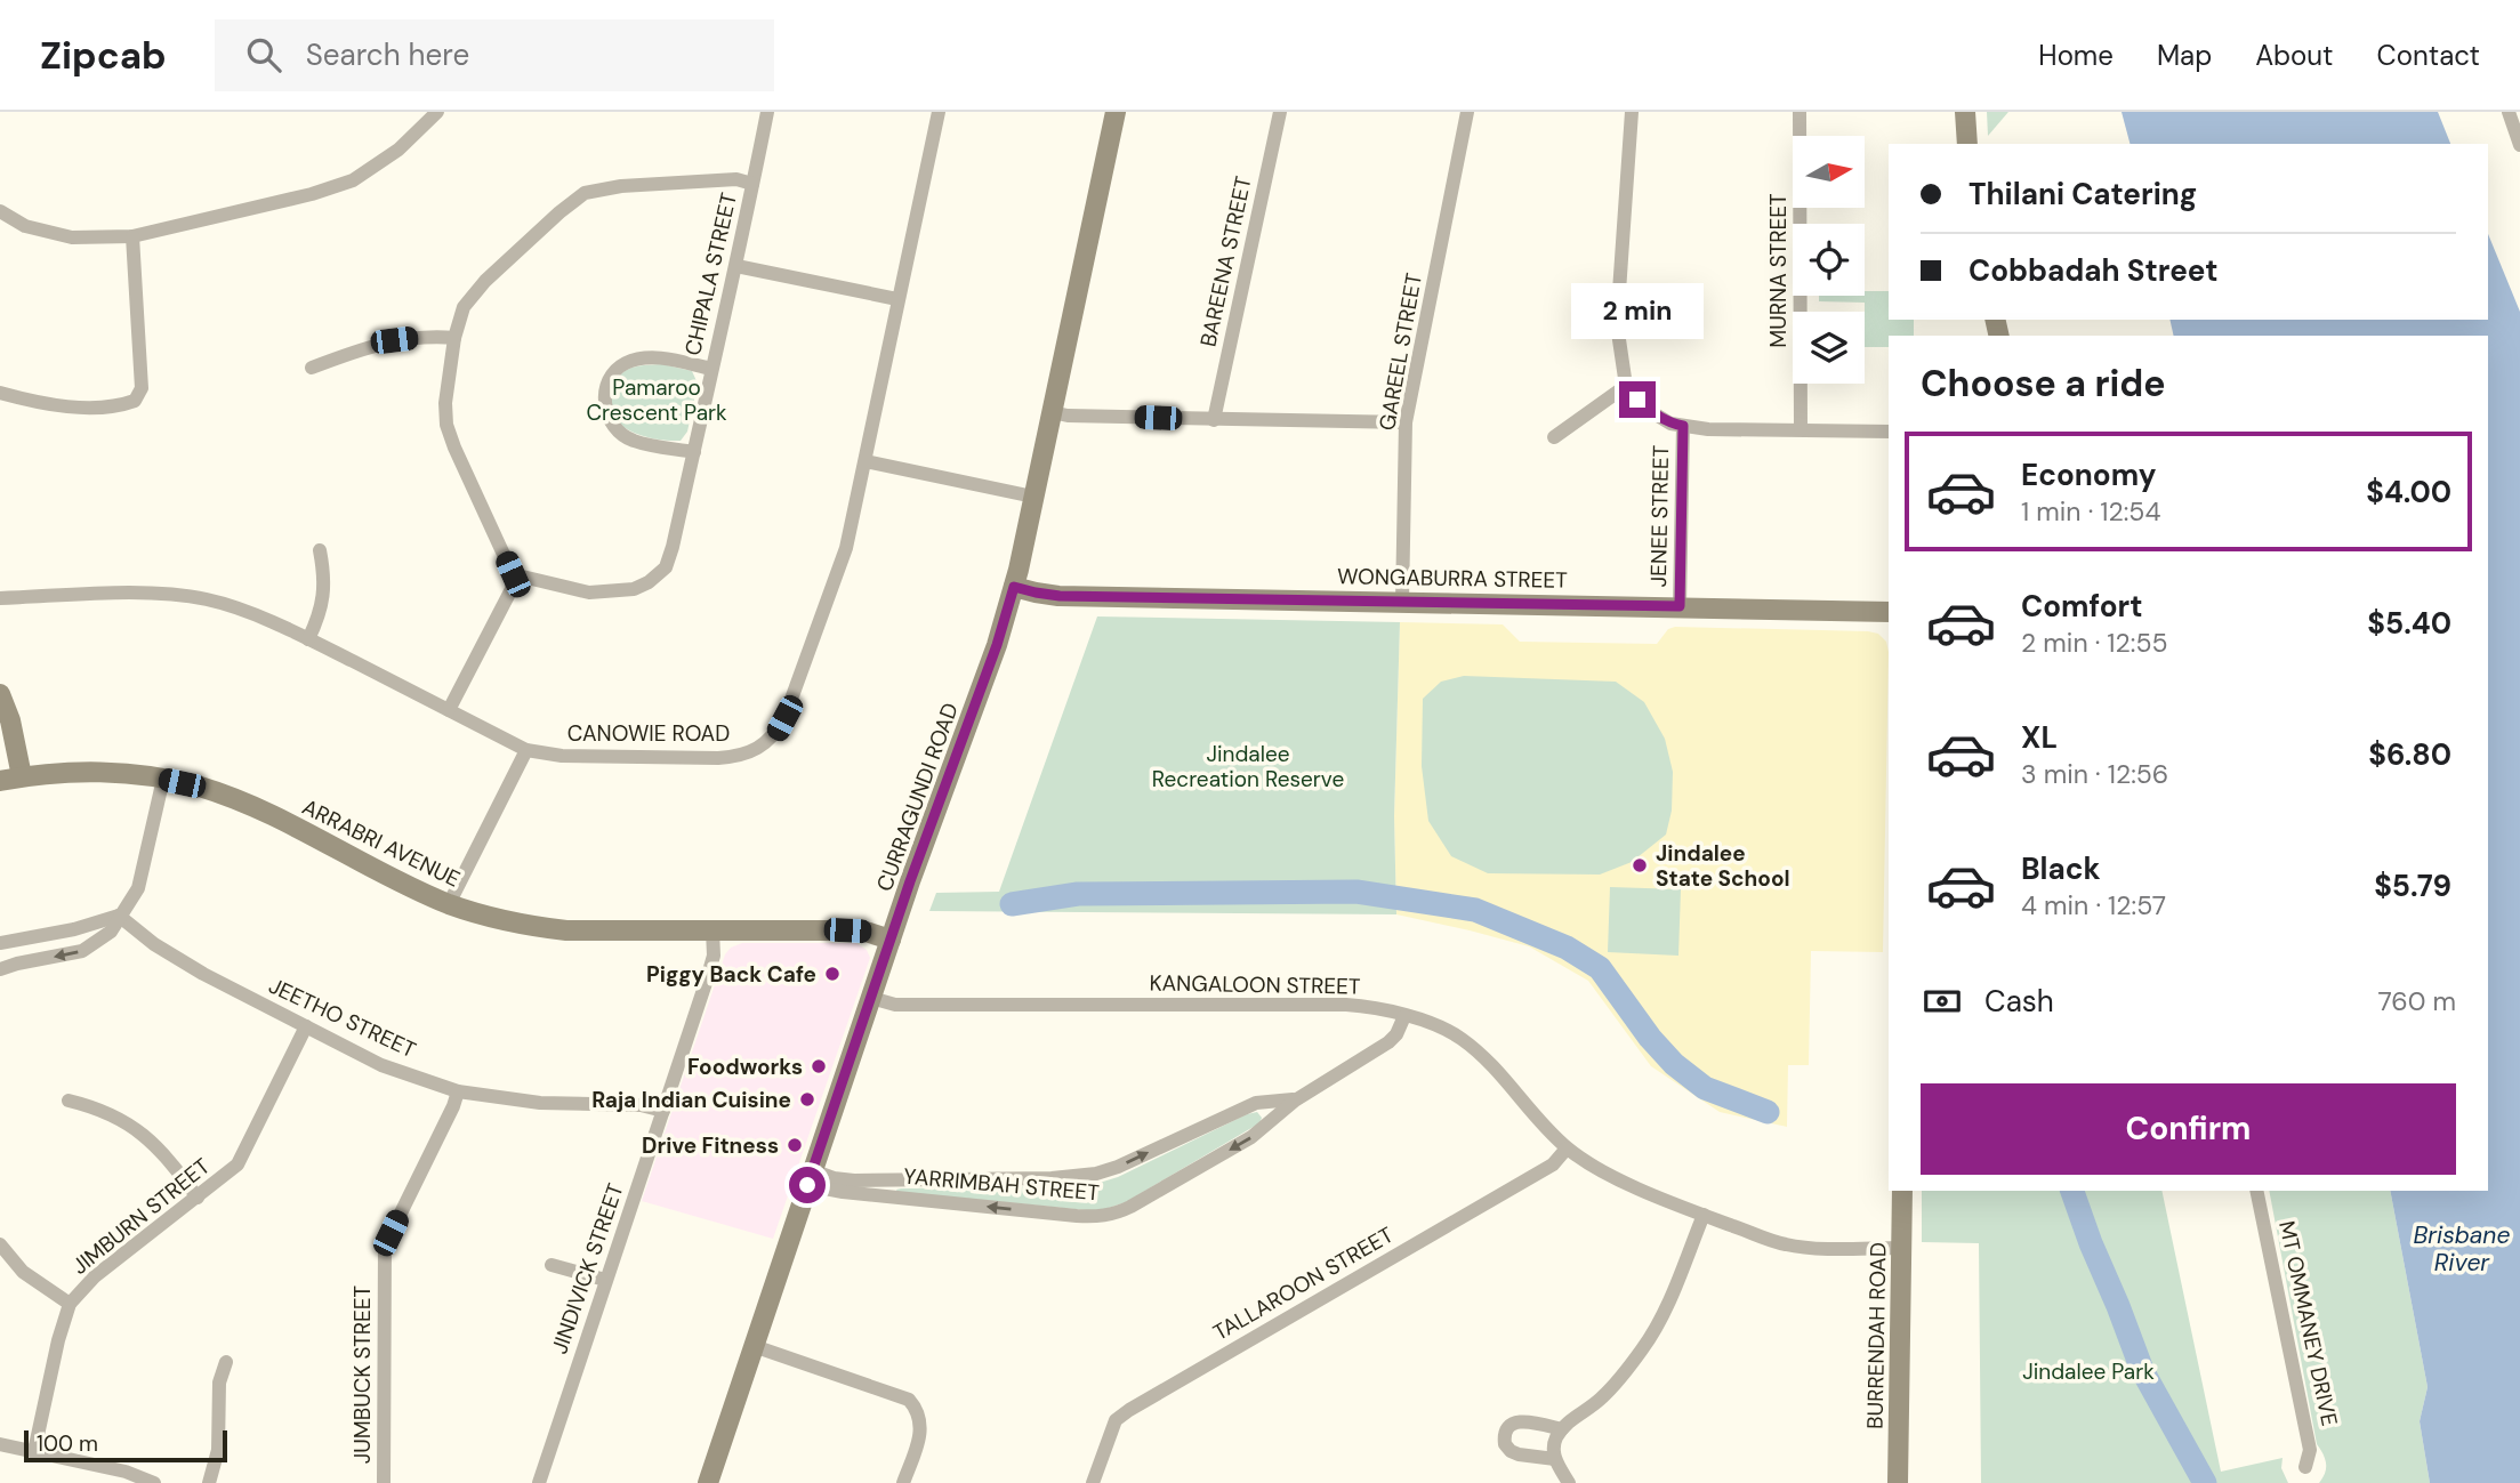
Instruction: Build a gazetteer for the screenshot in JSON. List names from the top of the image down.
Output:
{
  "streets": {
    "street": [
      "BAREENA STREET",
      "MURNA STREET",
      "CHIPALA STREET",
      "GAREEL STREET",
      "JENEE STREET",
      "WONGABURRA STREET",
      "CANOWIE ROAD",
      "CURRAGUNDI ROAD",
      "ARRABRI AVENUE",
      "KANGALOON STREET",
      "JEETHO STREET",
      "YARRIMBAH STREET",
      "JIMBURN STREET",
      "JINDIVICK STREET",
      "TALLAROON STREET",
      "MT OMMANEY DRIVE",
      "BURRENDAH ROAD",
      "JUMBUCK STREET"
    ]
  },
  "crossings": [
    ["GAREEL STREET", "WONGABURRA STREET"],
    ["JENEE STREET", "WONGABURRA STREET"],
    ["WONGABURRA STREET", "CURRAGUNDI ROAD"],
    ["CURRAGUNDI ROAD", "ARRABRI AVENUE"],
    ["CURRAGUNDI ROAD", "KANGALOON STREET"],
    ["CURRAGUNDI ROAD", "YARRIMBAH STREET"],
    ["ARRABRI AVENUE", "JINDIVICK STREET"],
    ["KANGALOON STREET", "YARRIMBAH STREET"],
    ["KANGALOON STREET", "TALLAROON STREET"],
    ["KANGALOON STREET", "BURRENDAH ROAD"],
    ["JEETHO STREET", "JIMBURN STREET"],
    ["JEETHO STREET", "JINDIVICK STREET"],
    ["JEETHO STREET", "JUMBUCK STREET"]
  ],
  "water": ["Brisbane River"],
  "parks": ["Pamaroo Crescent Park", "Jindalee Recreation Reserve", "Jindalee Park"],
  "places": [
    "Jindalee State School",
    "Piggy Back Cafe",
    "Foodworks",
    "Raja Indian Cuisine",
    "Drive Fitness"
  ],
  "scale_bar": "100 m",
  "north": "right",
  "page": {
    "header": "Zipcab",
    "search": "Search here",
    "nav": [
      "Home",
      "Map",
      "About",
      "Contact"
    ],
    "banner": ["Thilani Catering", "Cobbadah Street"],
    "bubble": "2 min",
    "heading": "Choose a ride",
    "list": [
      {
        "name": "Economy",
        "note": "1 min · 12:54",
        "value": "$4.00"
      },
      {
        "name": "Comfort",
        "note": "2 min · 12:55",
        "value": "$5.40"
      },
      {
        "name": "XL",
        "note": "3 min · 12:56",
        "value": "$6.80"
      },
      {
        "name": "Black",
        "note": "4 min · 12:57",
        "value": "$5.79"
      }
    ],
    "pay": ["Cash", "760 m"],
    "buttons": "Confirm",
    "scale": "100 m"
  }
}
